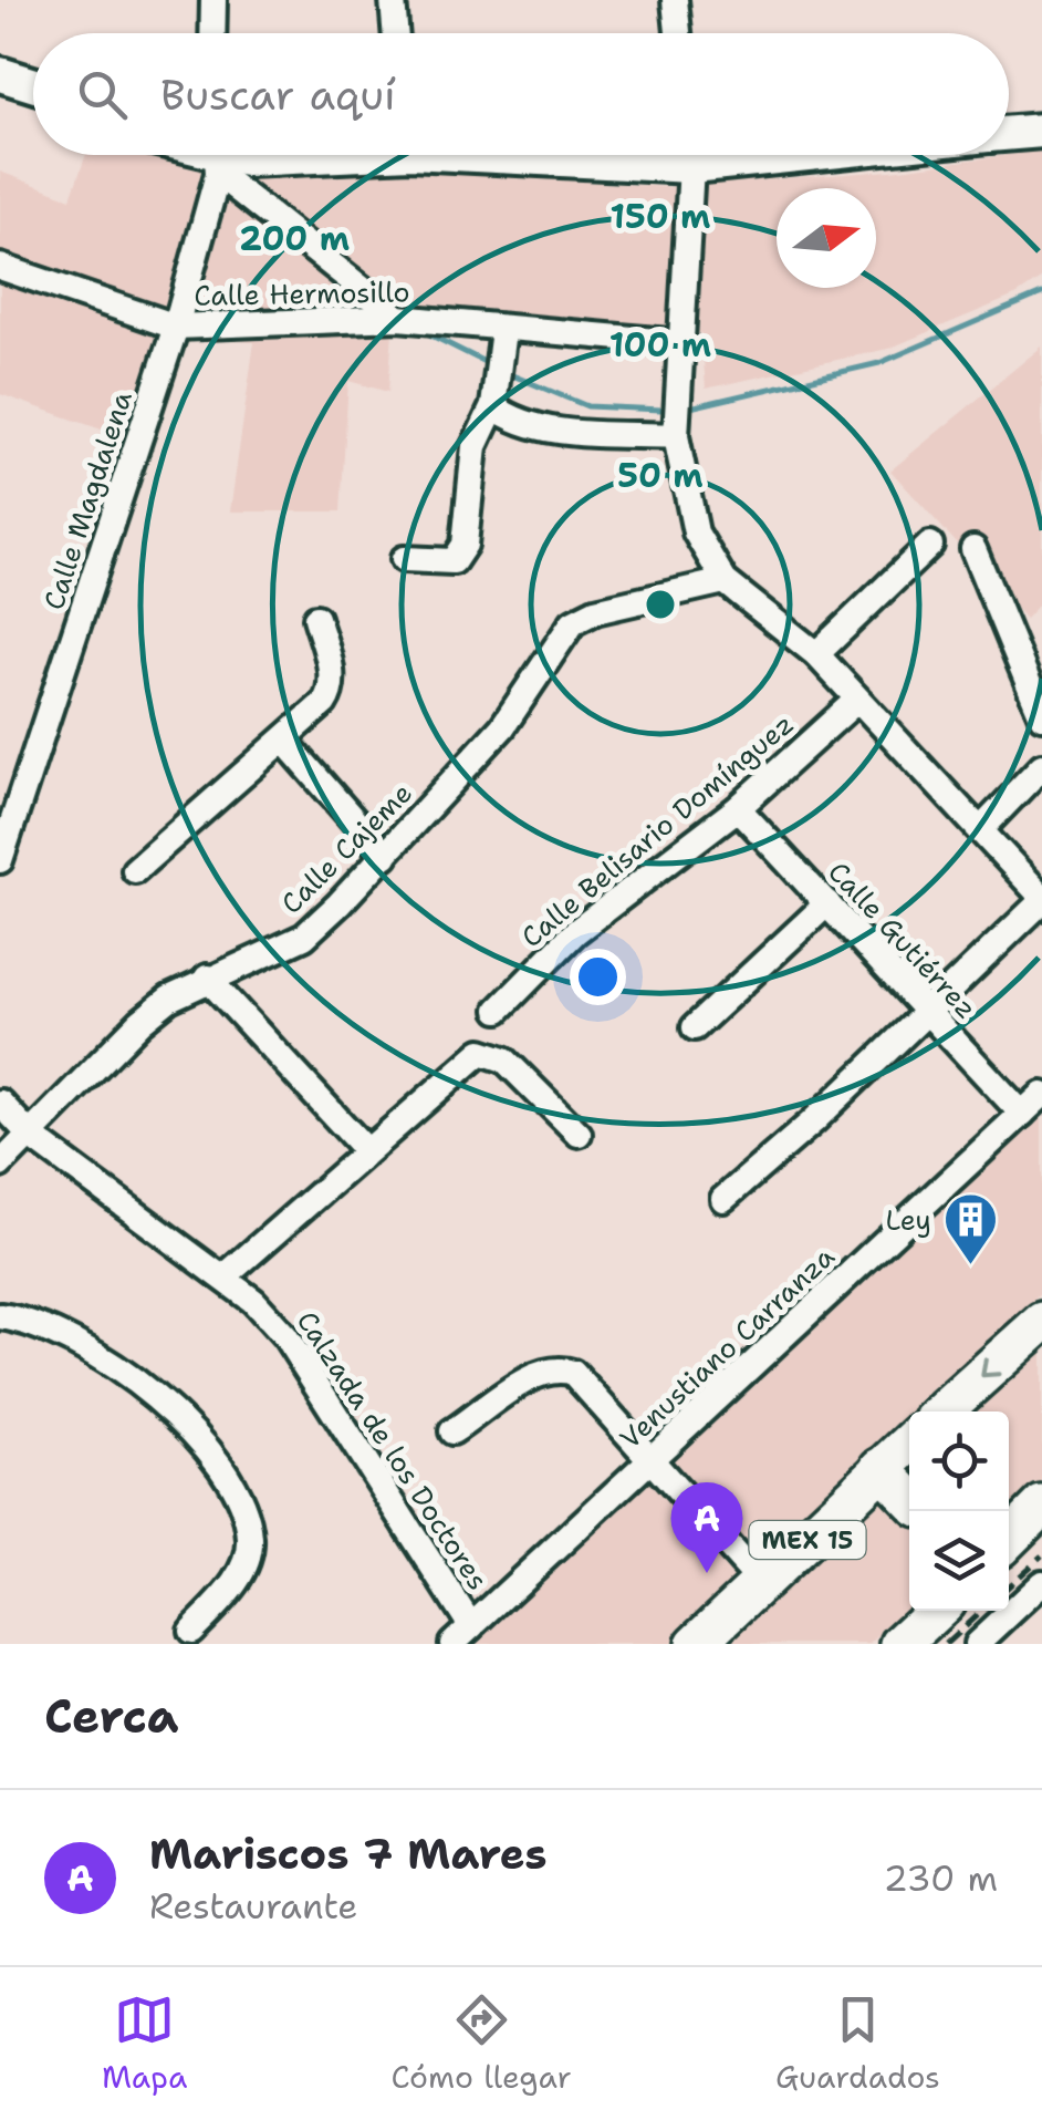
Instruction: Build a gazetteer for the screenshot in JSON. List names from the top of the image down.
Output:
{
  "streets": {
    "highway": ["MEX 15"],
    "street": [
      "Calle Hermosillo",
      "Calle Magdalena",
      "Calle Belisario Domínguez",
      "Calle Cajeme",
      "Calle Gutiérrez",
      "Venustiano Carranza",
      "Calzada de los Doctores"
    ]
  },
  "crossings": [
    ["Calle Hermosillo", "Calle Magdalena"],
    ["Calle Belisario Domínguez", "Calle Gutiérrez"],
    ["Calle Cajeme", "Calzada de los Doctores"],
    ["Calle Gutiérrez", "Venustiano Carranza"],
    ["Venustiano Carranza", "Calzada de los Doctores"]
  ],
  "places": {
    "building": ["Ley"]
  },
  "north": "right",
  "page": {
    "search": "Buscar aquí",
    "pins": "A",
    "heading": "Cerca",
    "list": [
      {
        "mark": "A",
        "name": "Mariscos 7 Mares",
        "note": "Restaurante",
        "value": "230 m"
      }
    ],
    "nav": ["Mapa", "Cómo llegar", "Guardados"]
  },
  "rings": [
    "150 m",
    "200 m",
    "100 m",
    "50 m"
  ]
}
